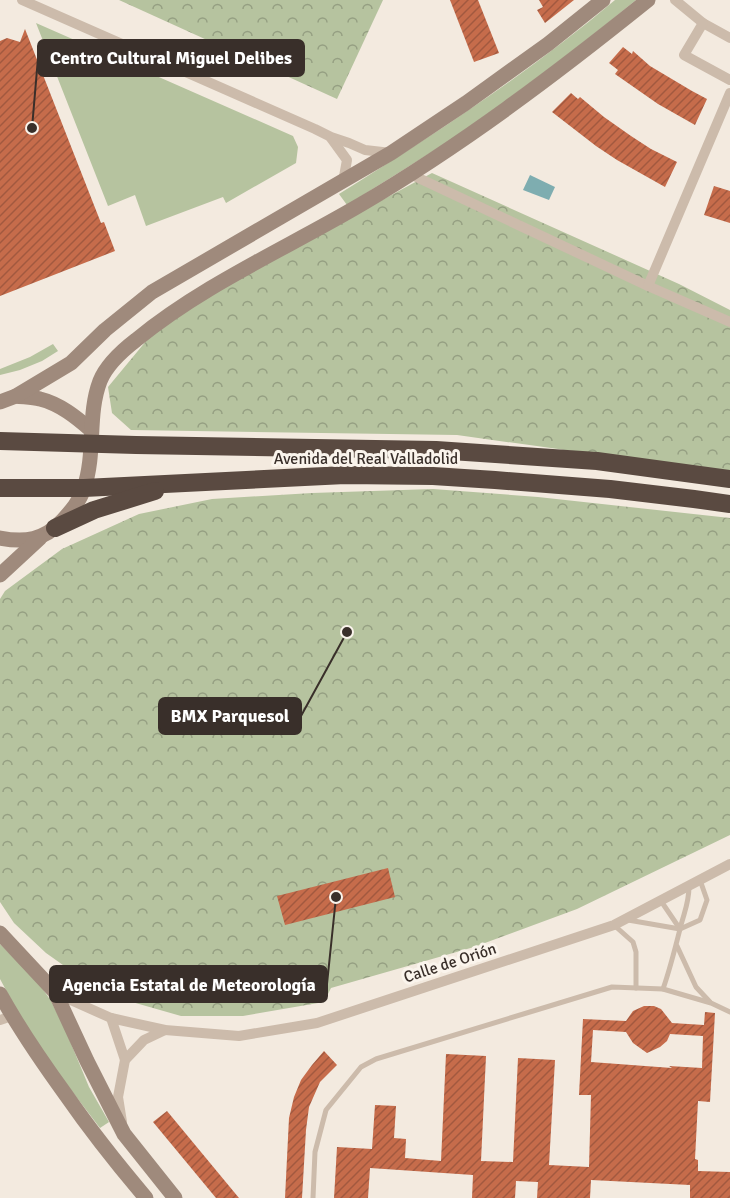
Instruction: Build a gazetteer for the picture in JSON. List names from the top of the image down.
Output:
{
  "streets": {
    "highway": ["Avenida del Real Valladolid"],
    "street": ["Calle de Orión"]
  },
  "places": ["Centro Cultural Miguel Delibes", "BMX Parquesol", "Agencia Estatal de Meteorología"]
}
